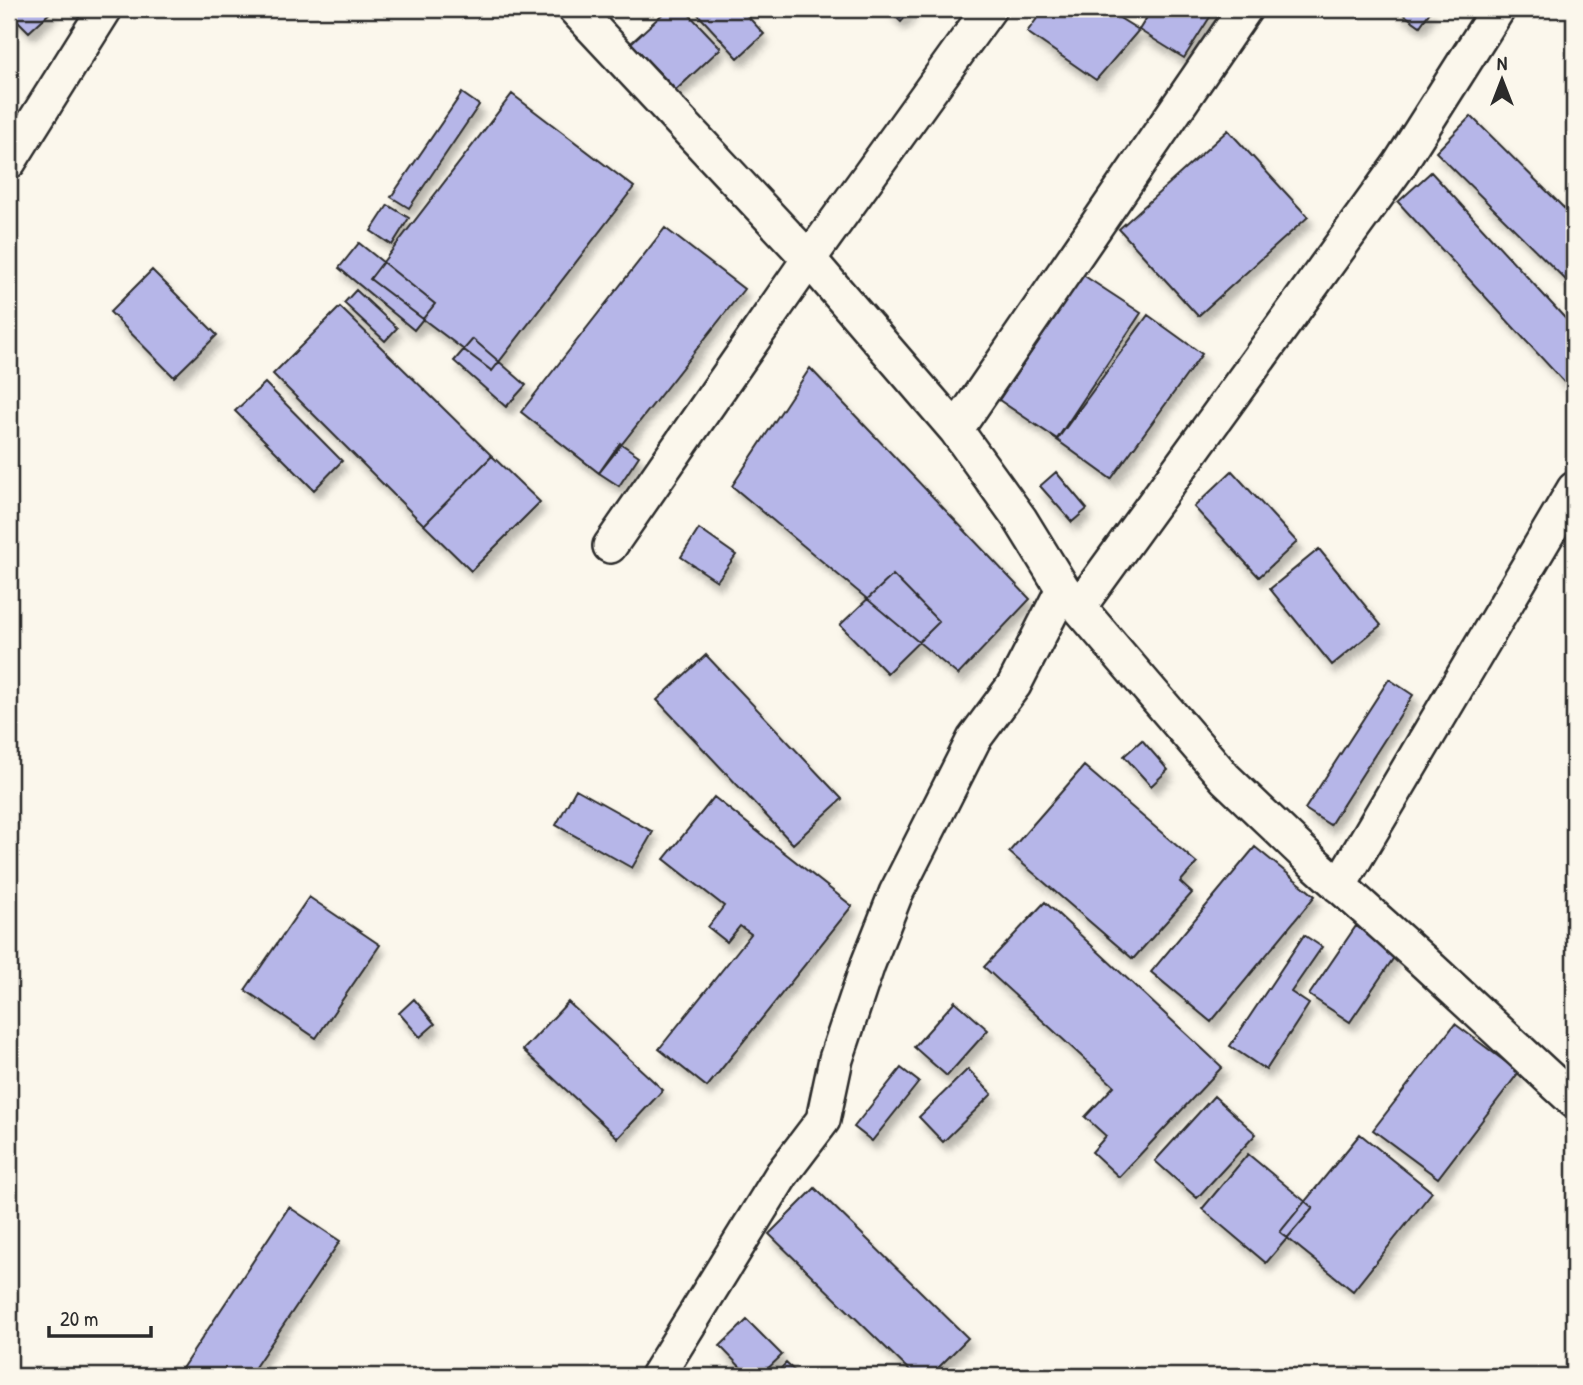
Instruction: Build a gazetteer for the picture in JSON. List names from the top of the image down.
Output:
{
  "scale_bar": "20 m",
  "north": "top"
}
